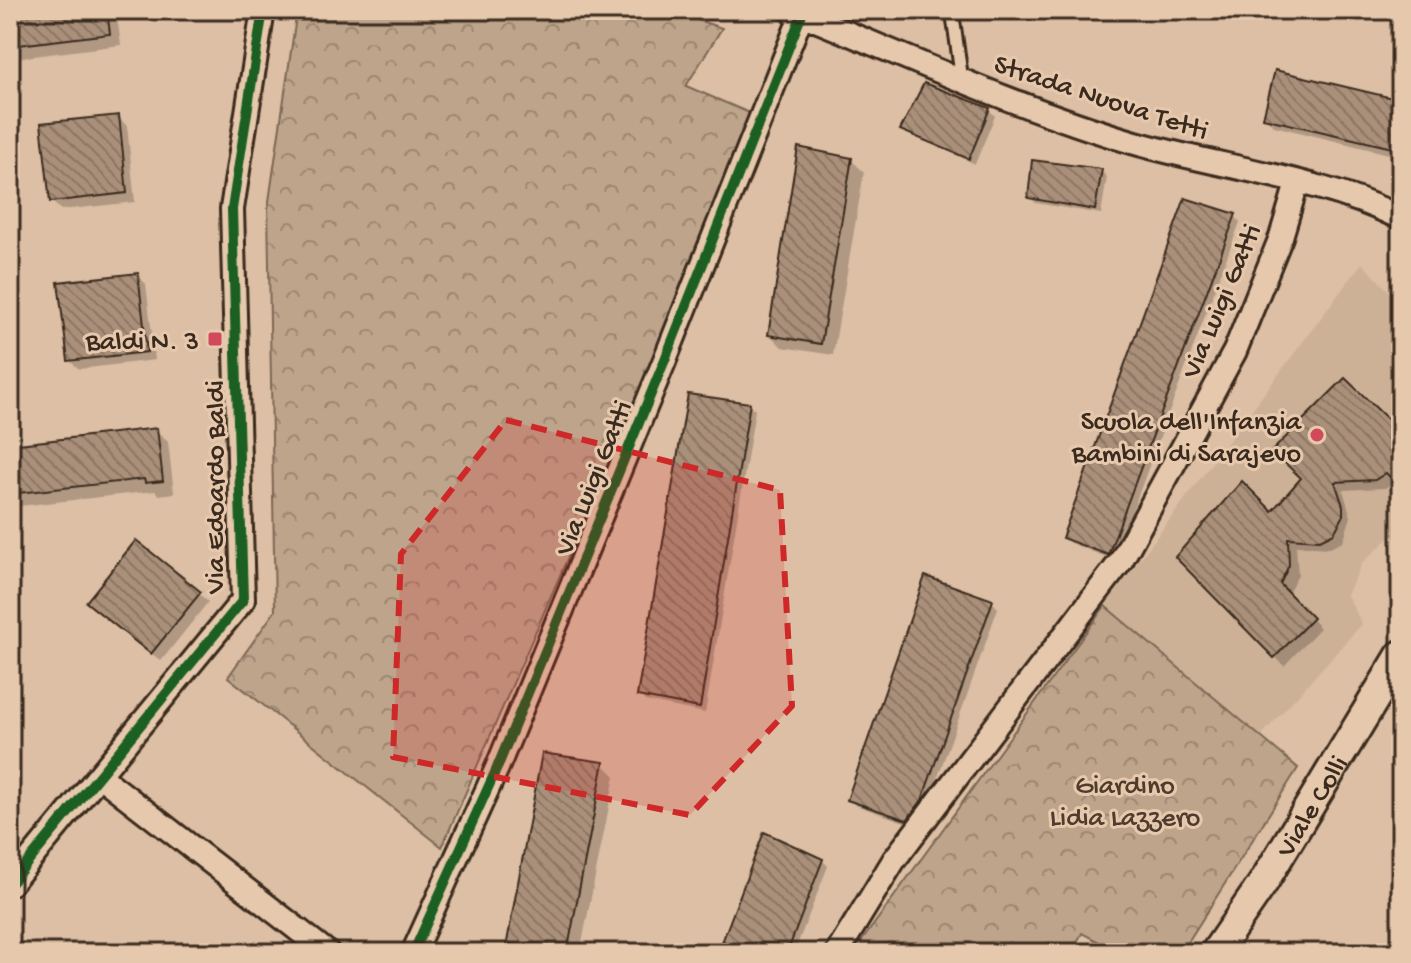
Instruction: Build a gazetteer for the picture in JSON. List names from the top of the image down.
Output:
{
  "streets": {
    "street": [
      "Strada Nuova Tetti",
      "Via Luigi Gatti",
      "Via Edoardo Baldi",
      "Viale Colli"
    ]
  },
  "crossings": [
    ["Strada Nuova Tetti", "Via Luigi Gatti"]
  ],
  "parks": ["Giardino Lidia Lazzero"],
  "places": {
    "transit": ["Baldi N. 3"],
    "other": ["Scuola dell'Infanzia Bambini di Sarajevo"]
  }
}
